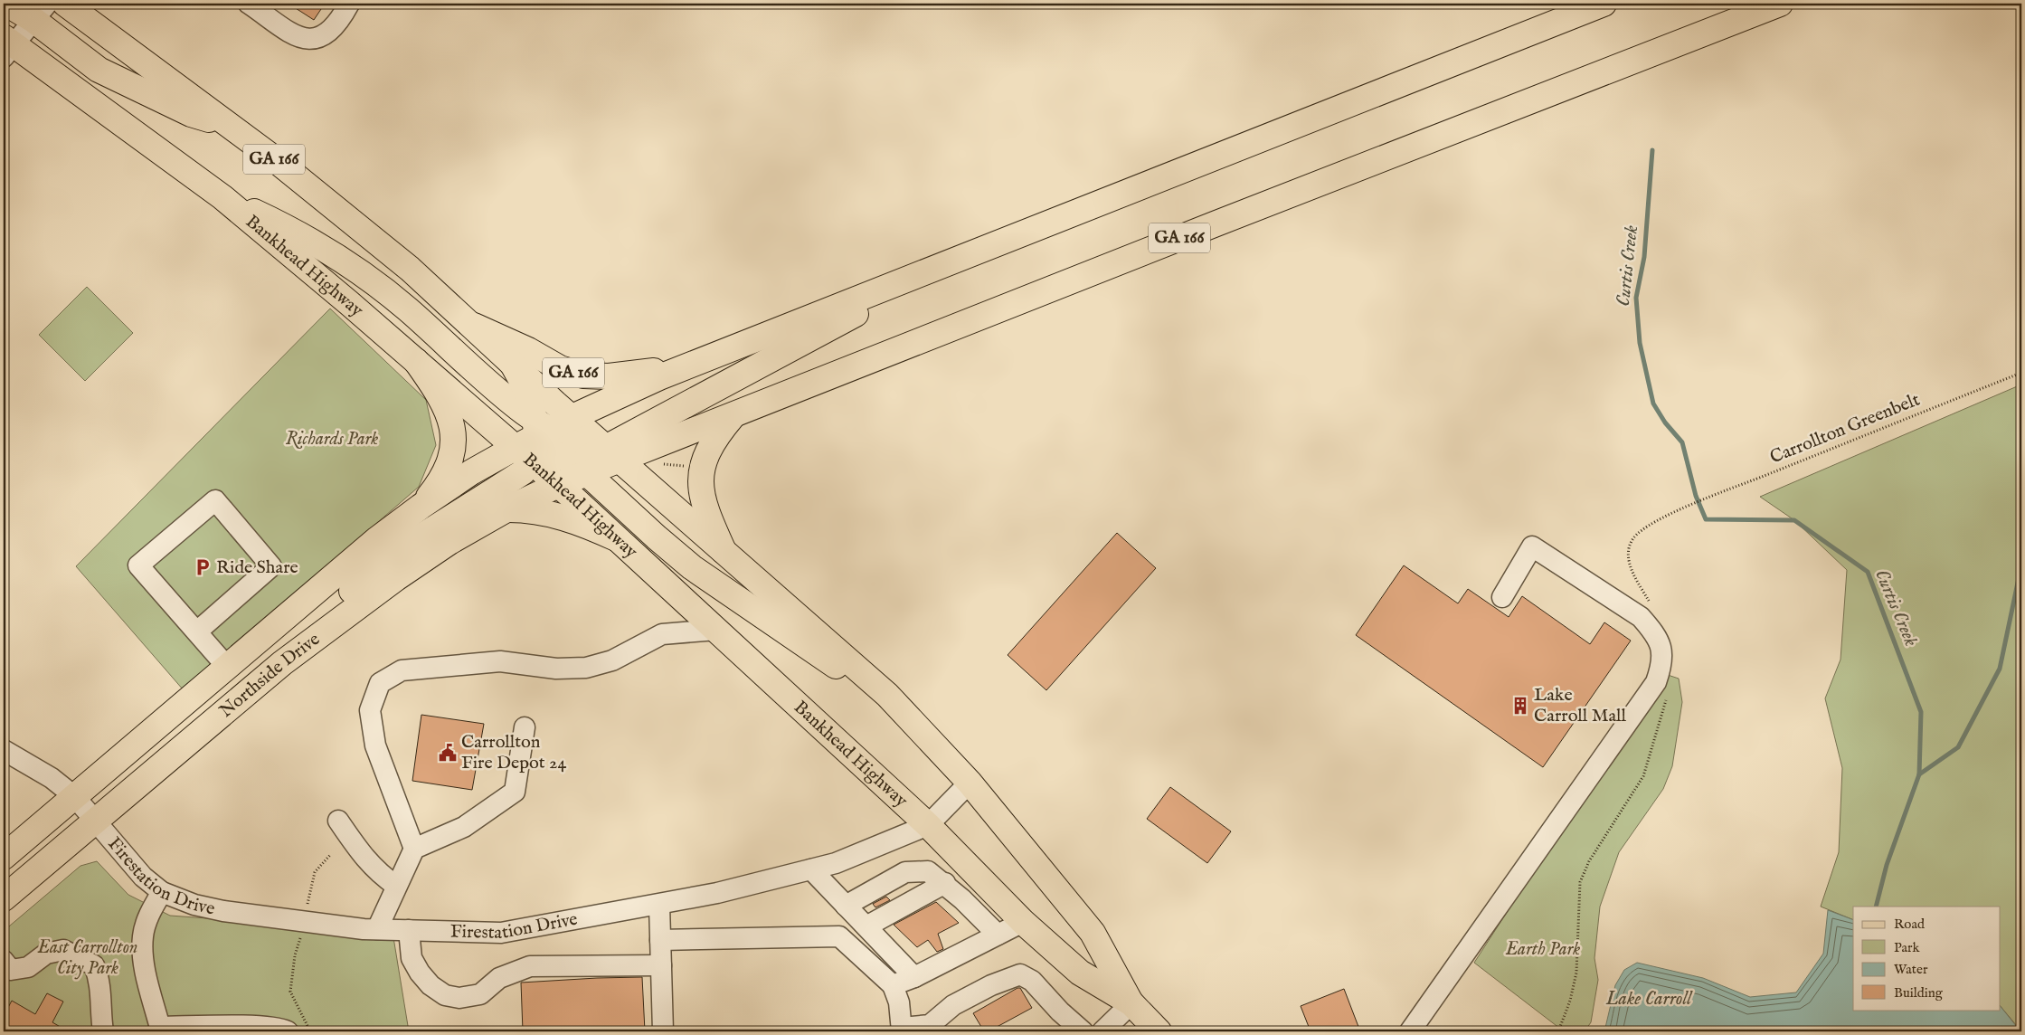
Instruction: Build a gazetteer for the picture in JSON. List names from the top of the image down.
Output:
{
  "streets": {
    "main road": ["GA 166", "Bankhead Highway", "Northside Drive"],
    "street": ["Firestation Drive"],
    "path": ["Carrollton Greenbelt"]
  },
  "crossings": [
    ["GA 166", "Bankhead Highway"],
    ["GA 166", "Northside Drive"],
    ["Bankhead Highway", "Northside Drive"],
    ["Bankhead Highway", "Firestation Drive"],
    ["Northside Drive", "Firestation Drive"]
  ],
  "water": ["Curtis Creek", "Lake Carroll"],
  "parks": ["Richards Park", "East Carrollton City Park", "Earth Park"],
  "places": {
    "parking": ["Ride Share"],
    "building": ["Lake Carroll Mall"],
    "public building": ["Carrollton Fire Depot 24"]
  },
  "legend": [
    "Road",
    "Park",
    "Water",
    "Building"
  ]
}
